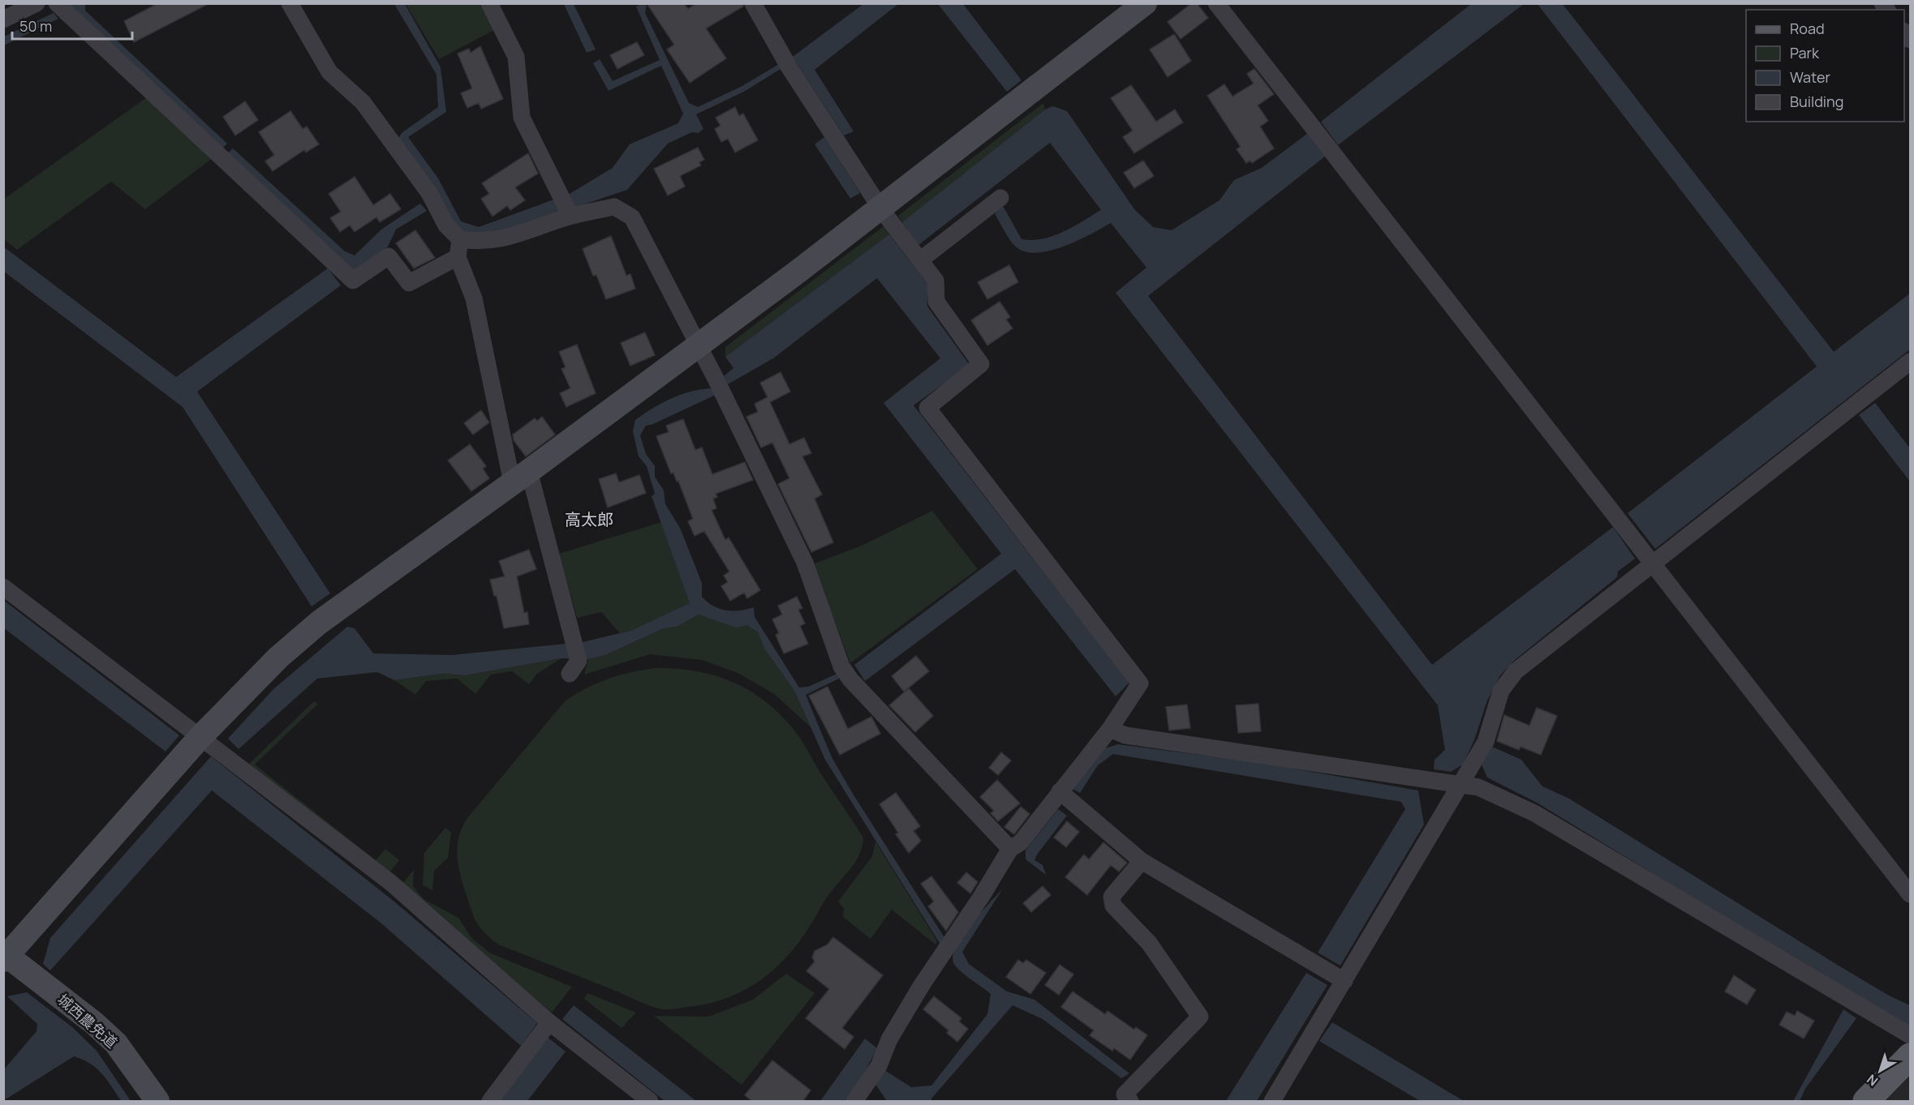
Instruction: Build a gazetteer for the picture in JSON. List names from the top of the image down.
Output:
{
  "streets": {
    "street": ["城西農免道"]
  },
  "districts": ["高太郎"],
  "legend": [
    "Road",
    "Park",
    "Water",
    "Building"
  ],
  "scale_bar": "50 m",
  "north": "bottom left"
}
